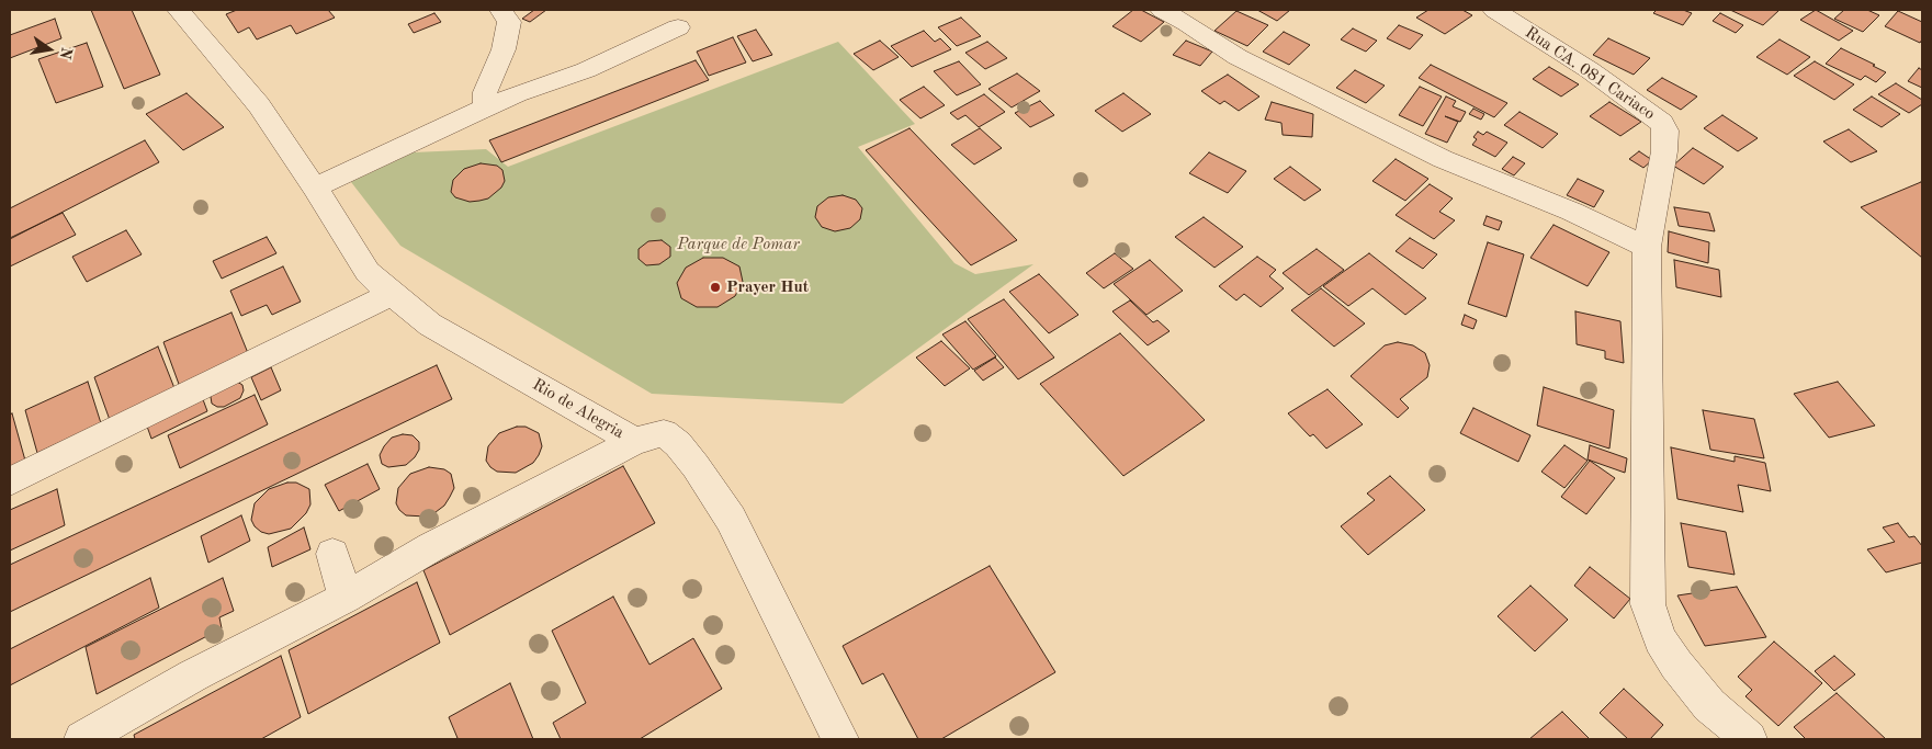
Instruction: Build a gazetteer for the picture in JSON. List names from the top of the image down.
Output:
{
  "streets": {
    "street": ["Rua CA. 081 Cariaco", "Rio de Alegria"]
  },
  "parks": ["Parque de Pomar"],
  "places": ["Prayer Hut"],
  "north": "right"
}
